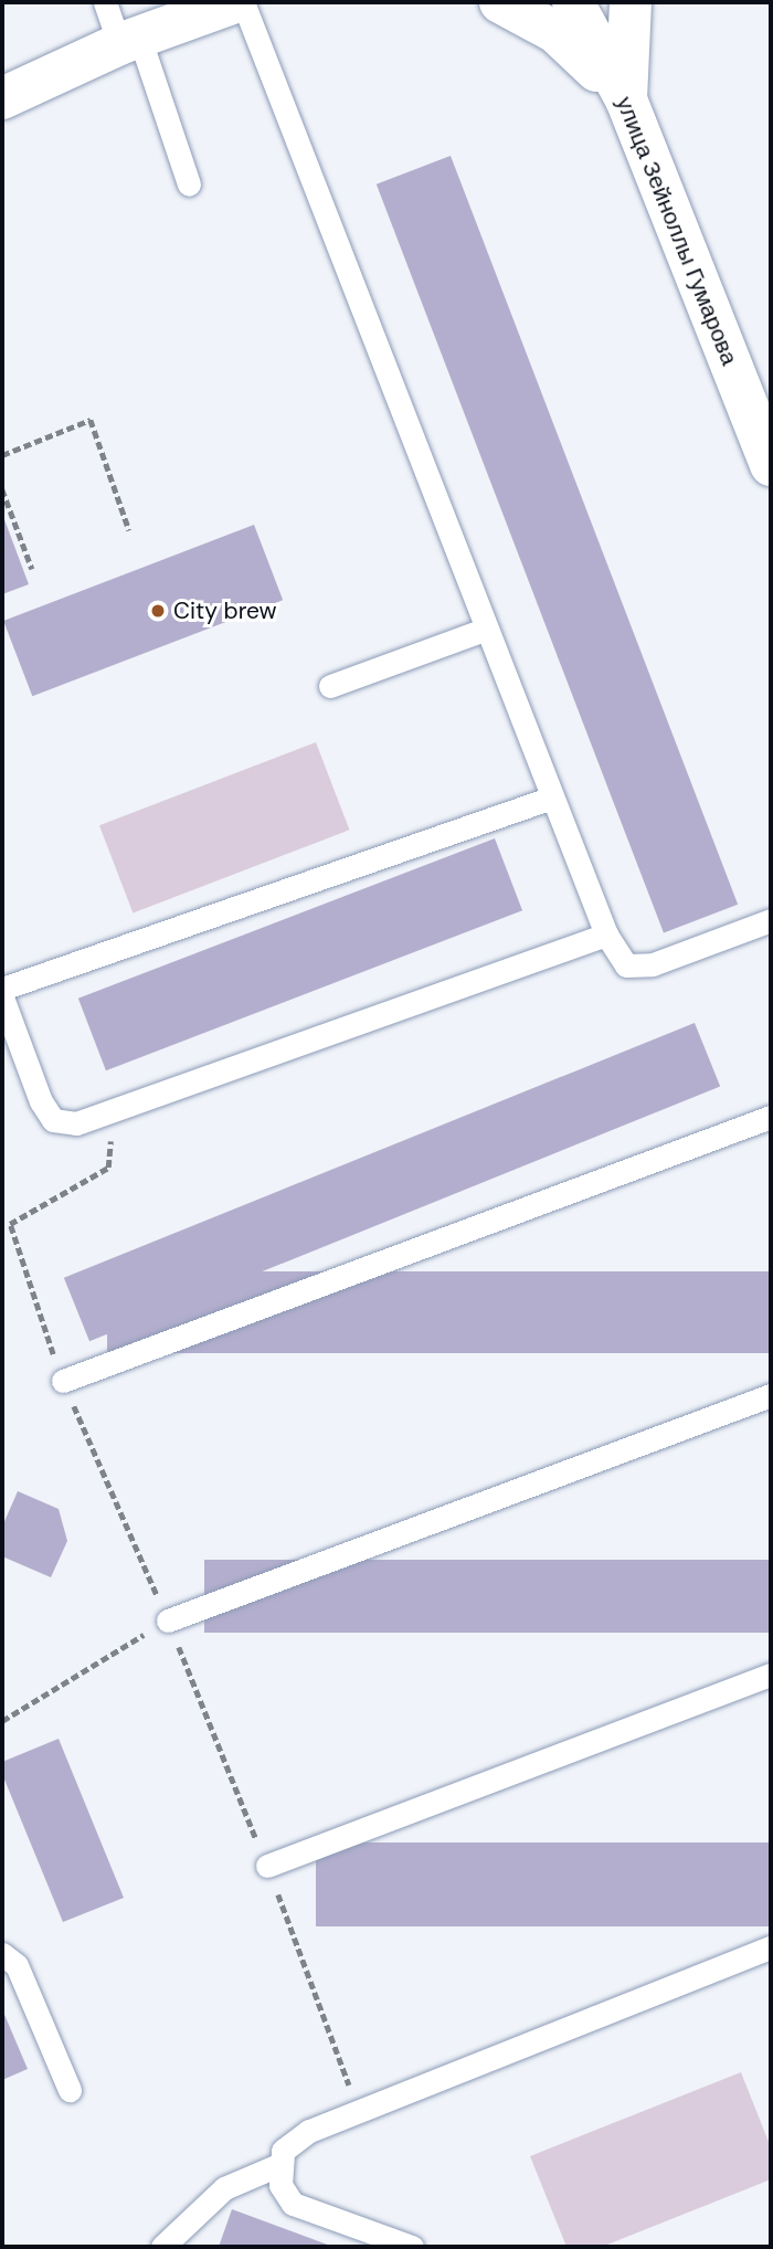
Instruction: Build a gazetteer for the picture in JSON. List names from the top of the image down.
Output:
{
  "streets": {
    "main road": ["улица Зейноллы Гумарова"]
  },
  "places": ["City brew"]
}
